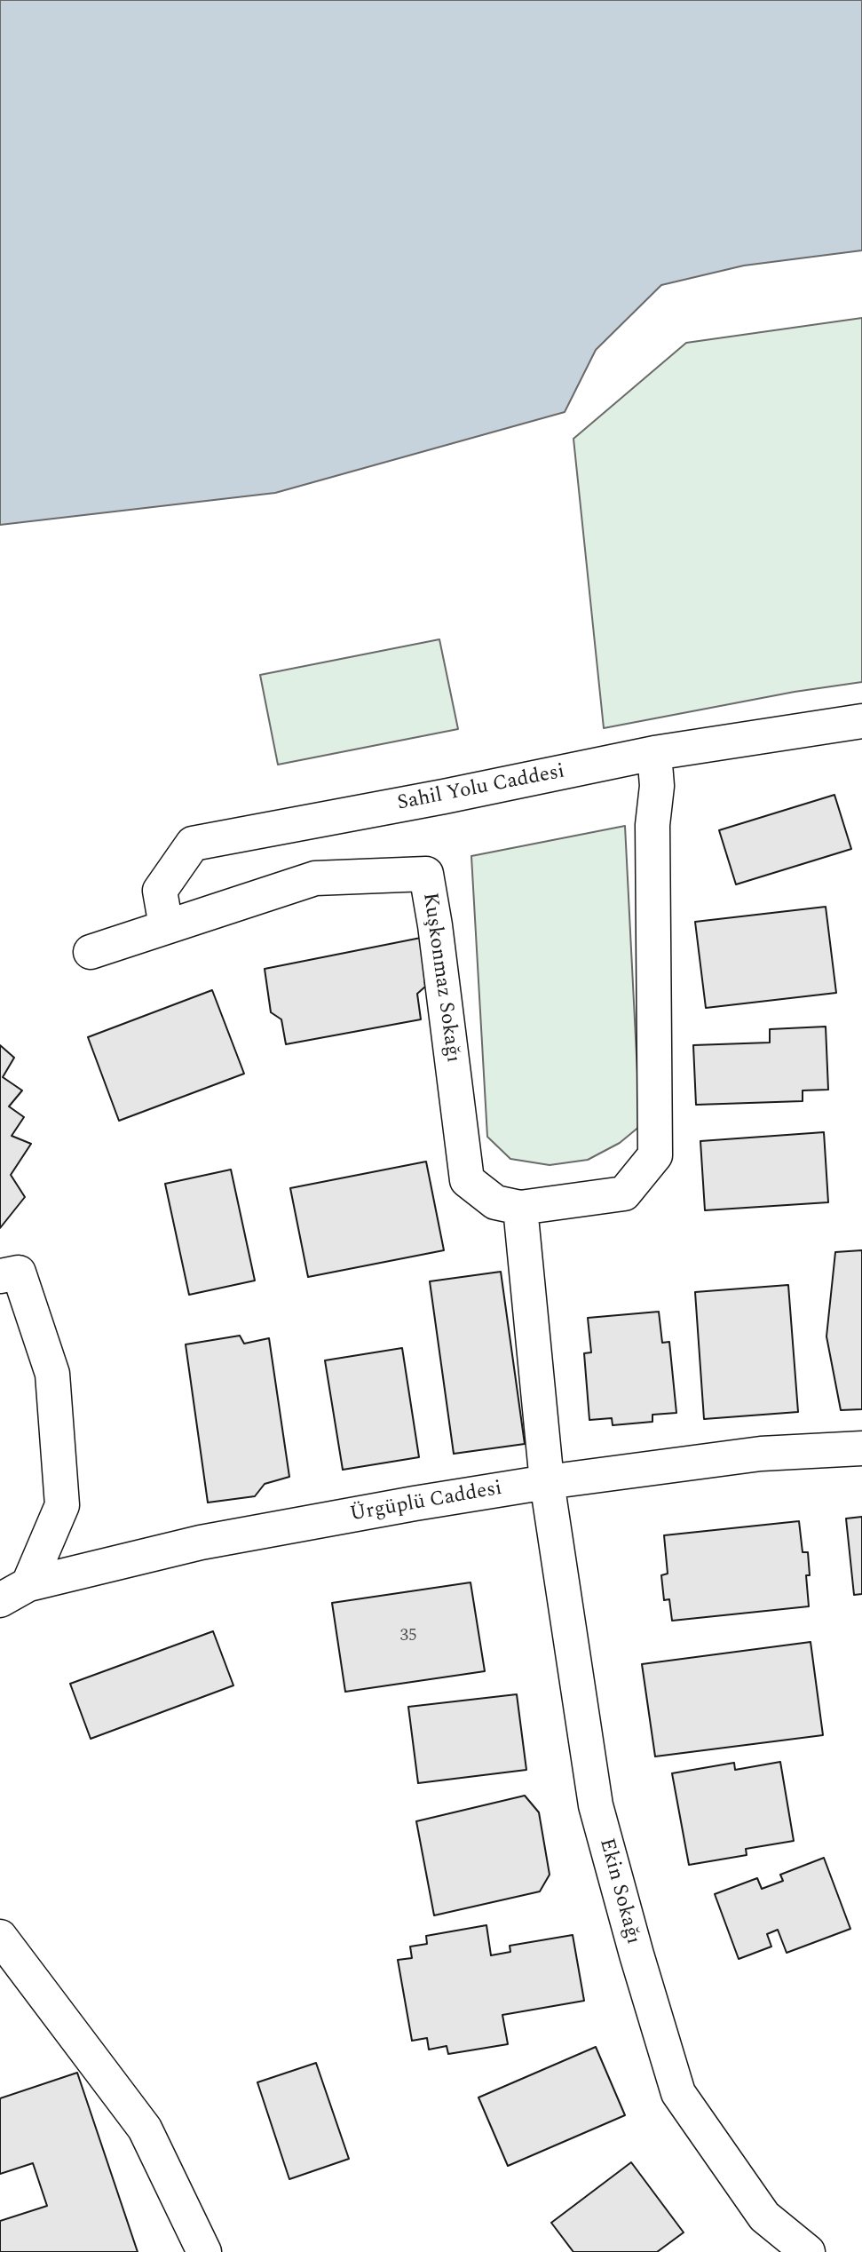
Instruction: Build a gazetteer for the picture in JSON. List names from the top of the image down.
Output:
{
  "streets": {
    "street": [
      "Sahil Yolu Caddesi",
      "Kuşkonmaz Sokağı",
      "Ürgüplü Caddesi",
      "Ekin Sokağı"
    ]
  },
  "crossings": [
    ["Sahil Yolu Caddesi", "Kuşkonmaz Sokağı"],
    ["Ürgüplü Caddesi", "Ekin Sokağı"]
  ],
  "house_numbers": ["35"]
}
